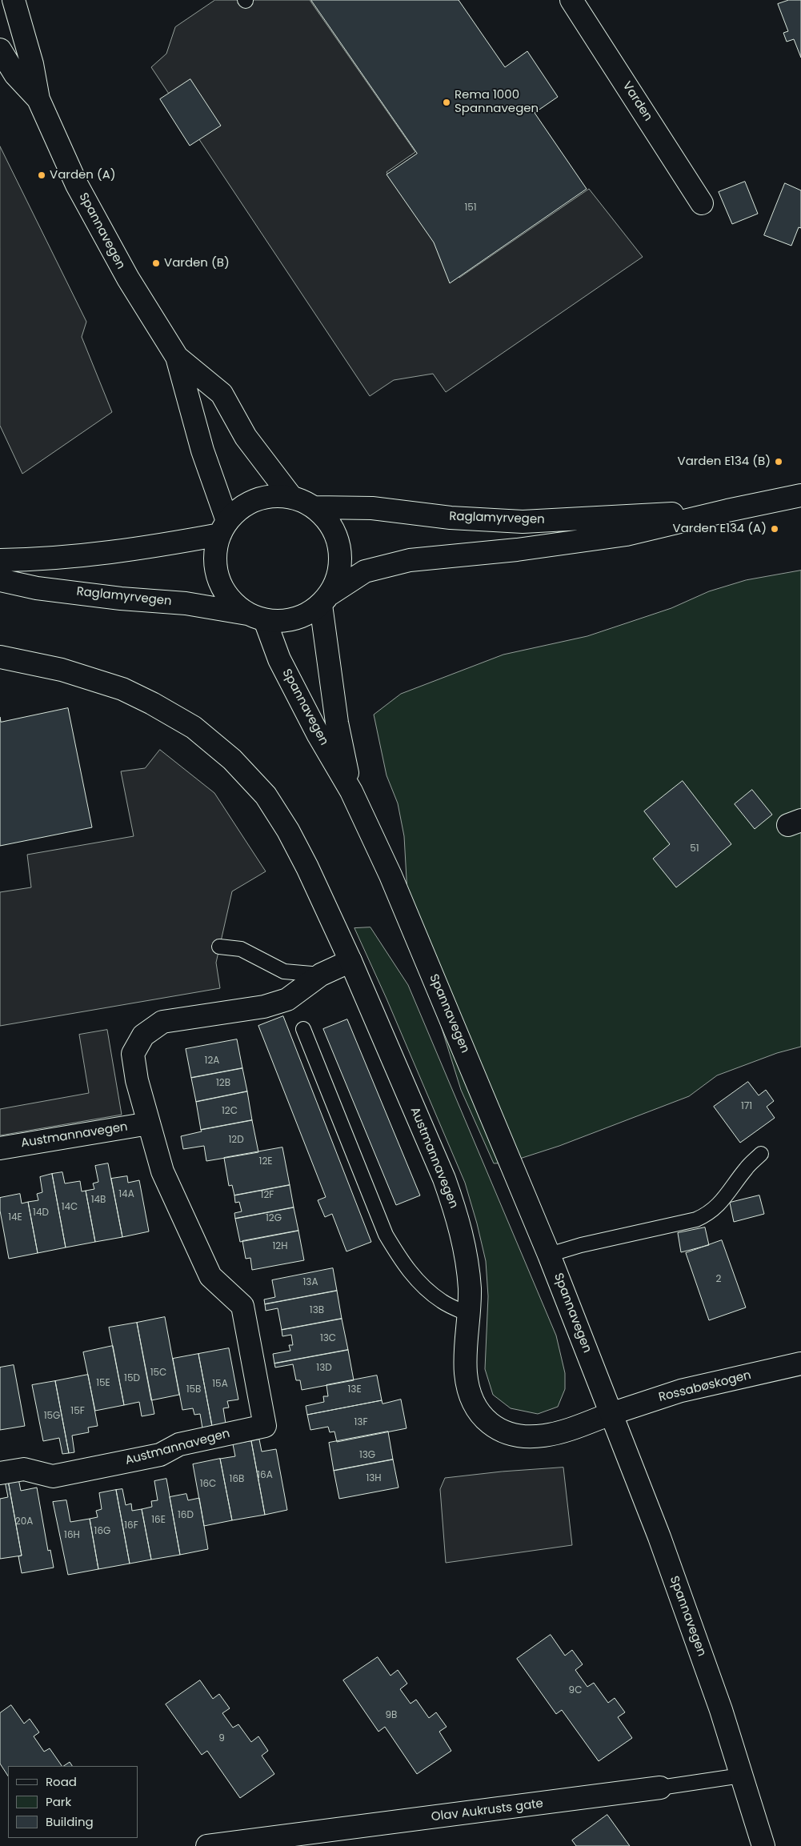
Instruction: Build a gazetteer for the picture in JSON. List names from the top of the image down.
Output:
{
  "streets": {
    "main road": [
      "Varden",
      "Spannavegen",
      "Raglamyrvegen",
      "Austmannavegen",
      "Rossabøskogen",
      "Olav Aukrusts gate"
    ]
  },
  "crossings": [
    ["Spannavegen", "Raglamyrvegen"],
    ["Spannavegen", "Austmannavegen"],
    ["Spannavegen", "Rossabøskogen"],
    ["Spannavegen", "Olav Aukrusts gate"],
    ["Austmannavegen", "Rossabøskogen"]
  ],
  "places": [
    "Rema 1000 Spannavegen",
    "Varden (A)",
    "Varden (B)",
    "Varden E134 (B)",
    "Varden E134 (A)"
  ],
  "house_numbers": [
    "151",
    "51",
    "12A",
    "12B",
    "171",
    "12C",
    "12D",
    "12E",
    "14A",
    "12F",
    "14B",
    "14C",
    "14D",
    "14E",
    "12G",
    "12H",
    "2",
    "13A",
    "13B",
    "13C",
    "13D",
    "15C",
    "15D",
    "15E",
    "15A",
    "15B",
    "13E",
    "15F",
    "15G",
    "13F",
    "13G",
    "16A",
    "13H",
    "16B",
    "16C",
    "16D",
    "16E",
    "20A",
    "16F",
    "16G",
    "16H",
    "9C",
    "9B",
    "9"
  ],
  "legend": ["Road", "Park", "Building"]
}
